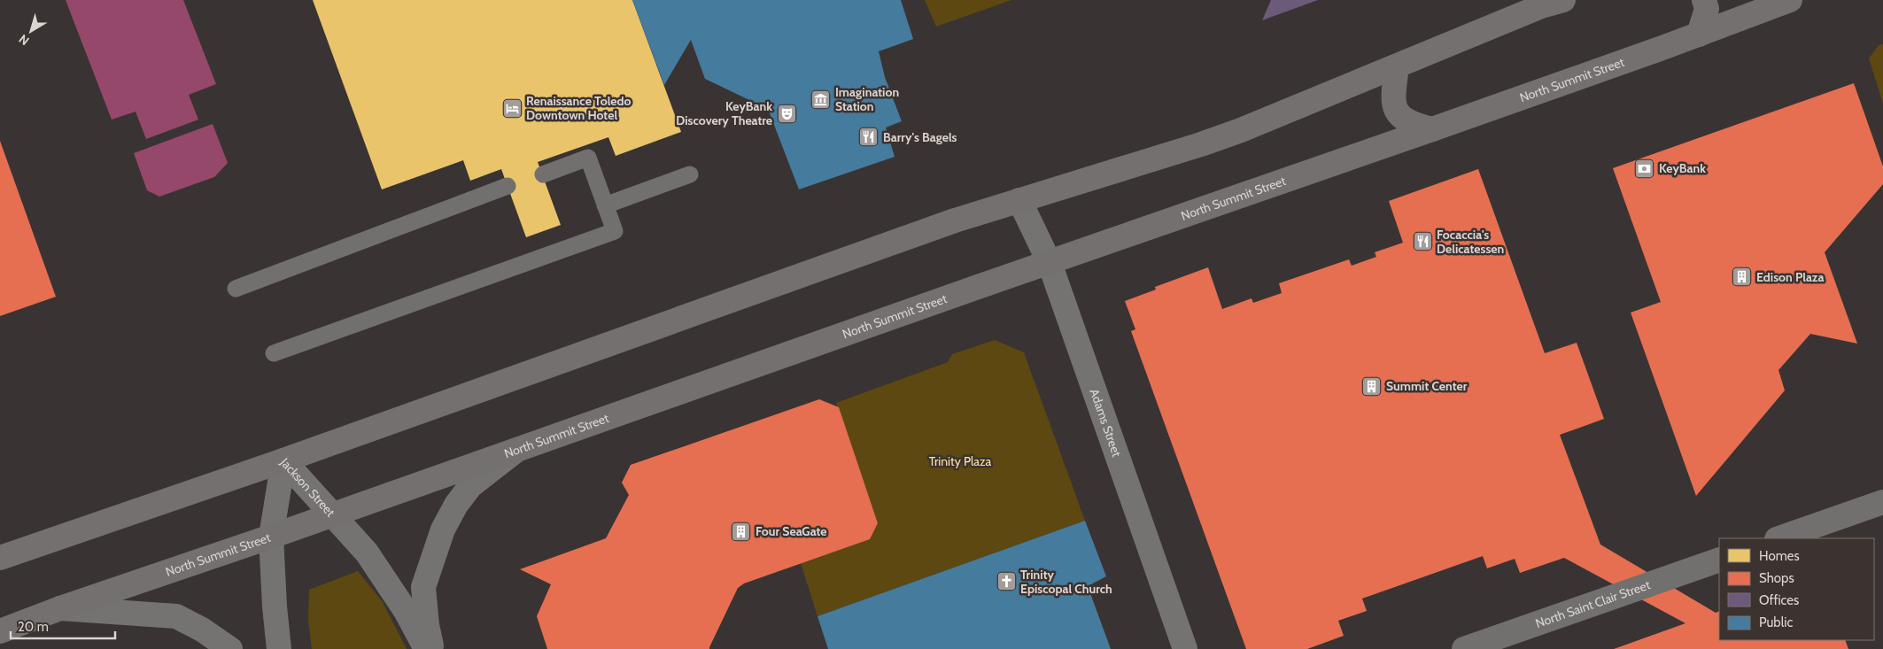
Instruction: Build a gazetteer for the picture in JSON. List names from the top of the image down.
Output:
{
  "streets": {
    "main road": ["North Summit Street"],
    "street": ["Adams Street", "Jackson Street", "North Saint Clair Street"]
  },
  "crossings": [
    ["North Summit Street", "Adams Street"],
    ["North Summit Street", "Jackson Street"]
  ],
  "parks": ["Trinity Plaza"],
  "places": {
    "museum": ["Imagination Station"],
    "hotel": ["Renaissance Toledo Downtown Hotel"],
    "theatre": ["KeyBank Discovery Theatre"],
    "restaurant": ["Barry's Bagels", "Focaccia's Delicatessen"],
    "bank": ["KeyBank"],
    "building": ["Edison Plaza", "Summit Center", "Four SeaGate"],
    "church": ["Trinity Episcopal Church"]
  },
  "legend": [
    "Homes",
    "Shops",
    "Offices",
    "Public"
  ],
  "scale_bar": "20 m",
  "north": "bottom left"
}
